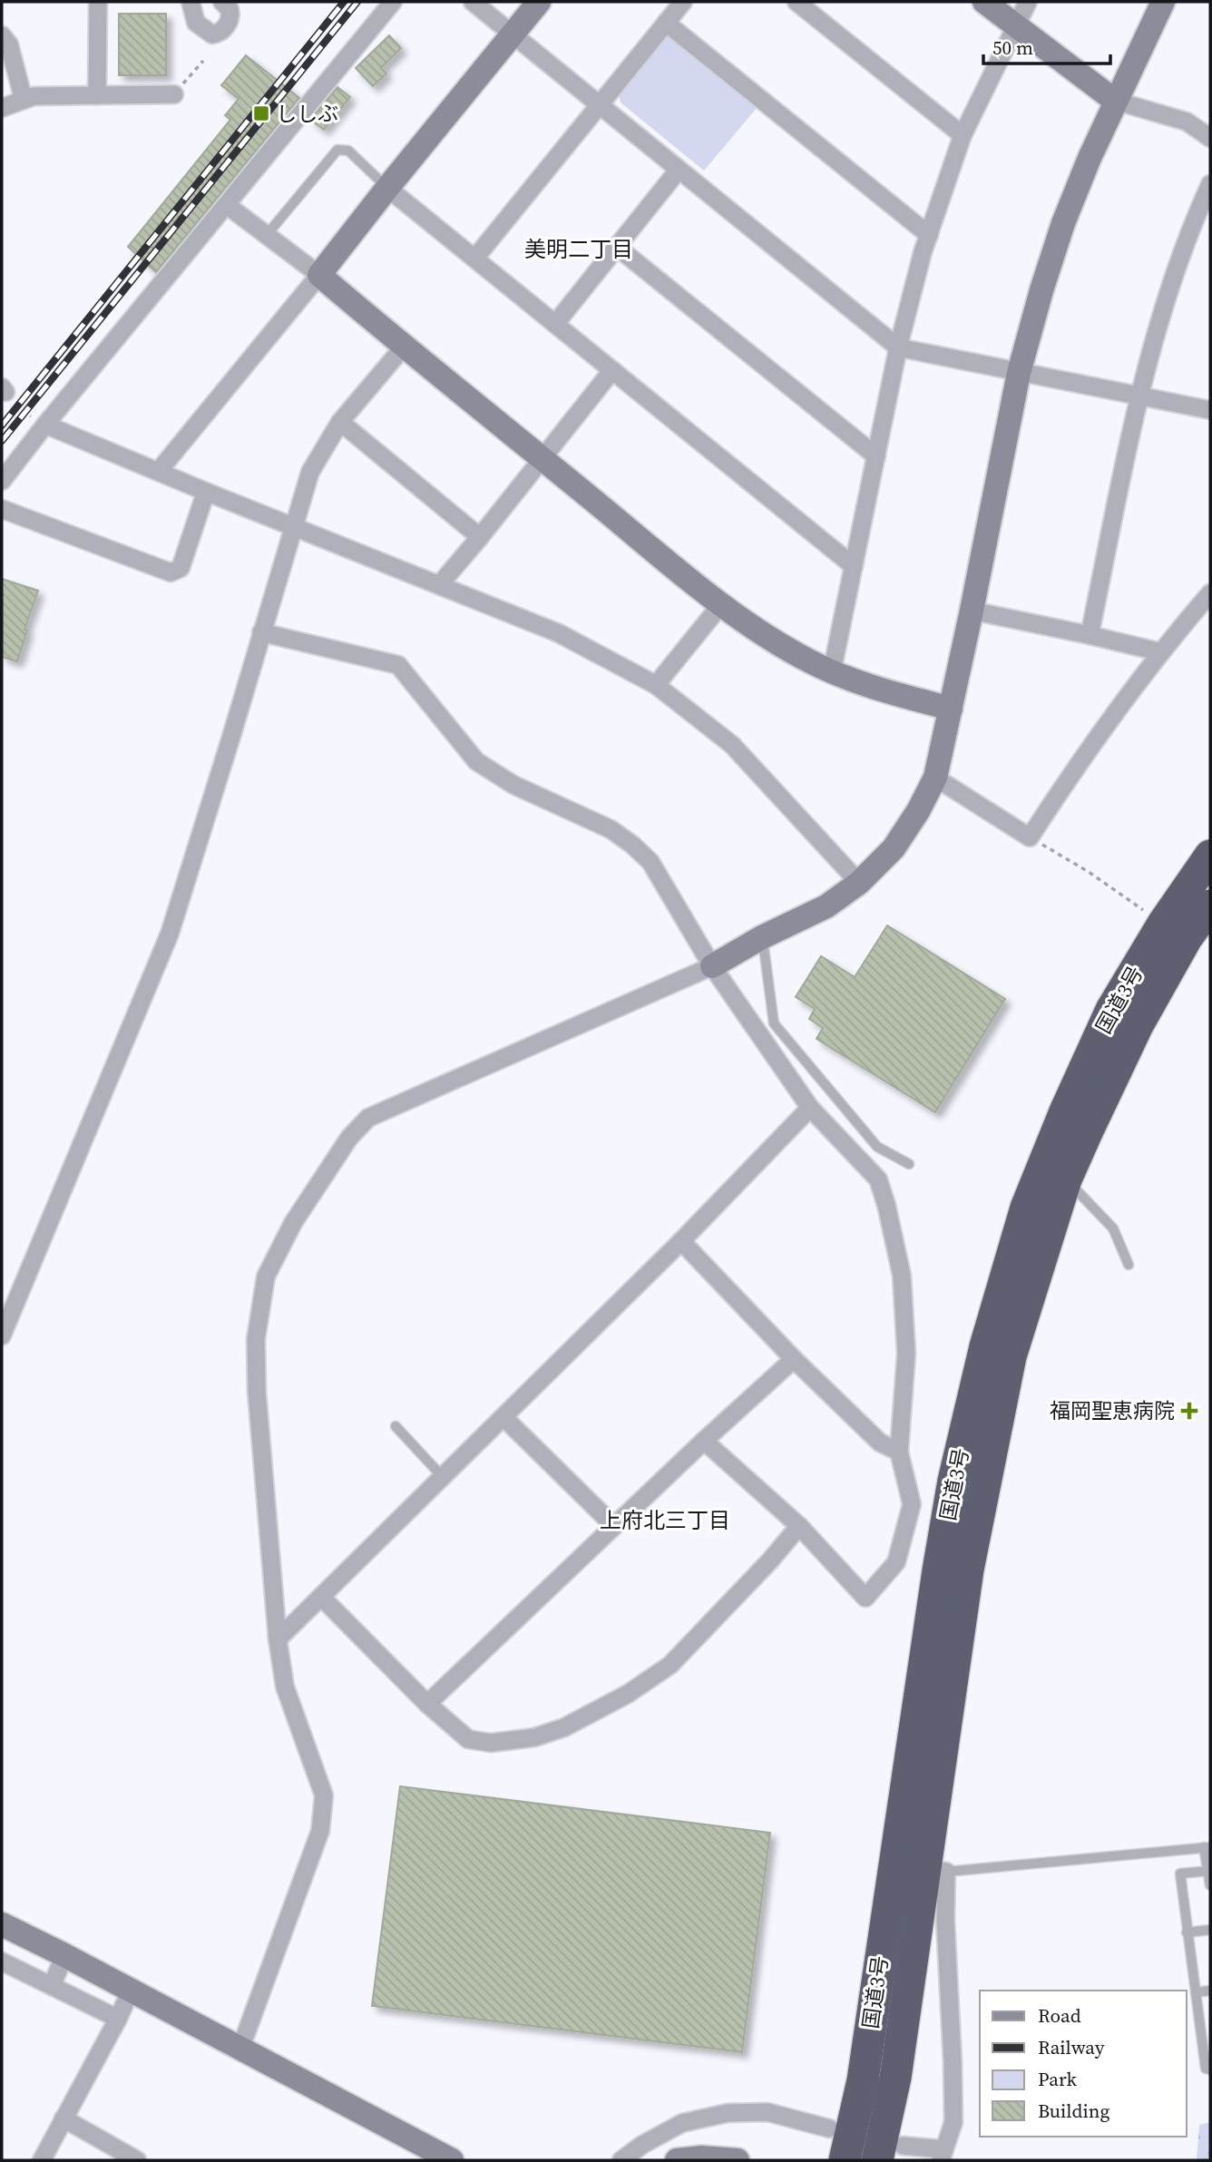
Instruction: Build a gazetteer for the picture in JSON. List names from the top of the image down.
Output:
{
  "streets": {
    "highway": ["国道3号"]
  },
  "districts": ["美明二丁目", "上府北三丁目"],
  "places": {
    "transit": ["ししぶ"],
    "health": ["福岡聖恵病院"]
  },
  "legend": [
    "Road",
    "Railway",
    "Park",
    "Building"
  ],
  "scale_bar": "50 m"
}
